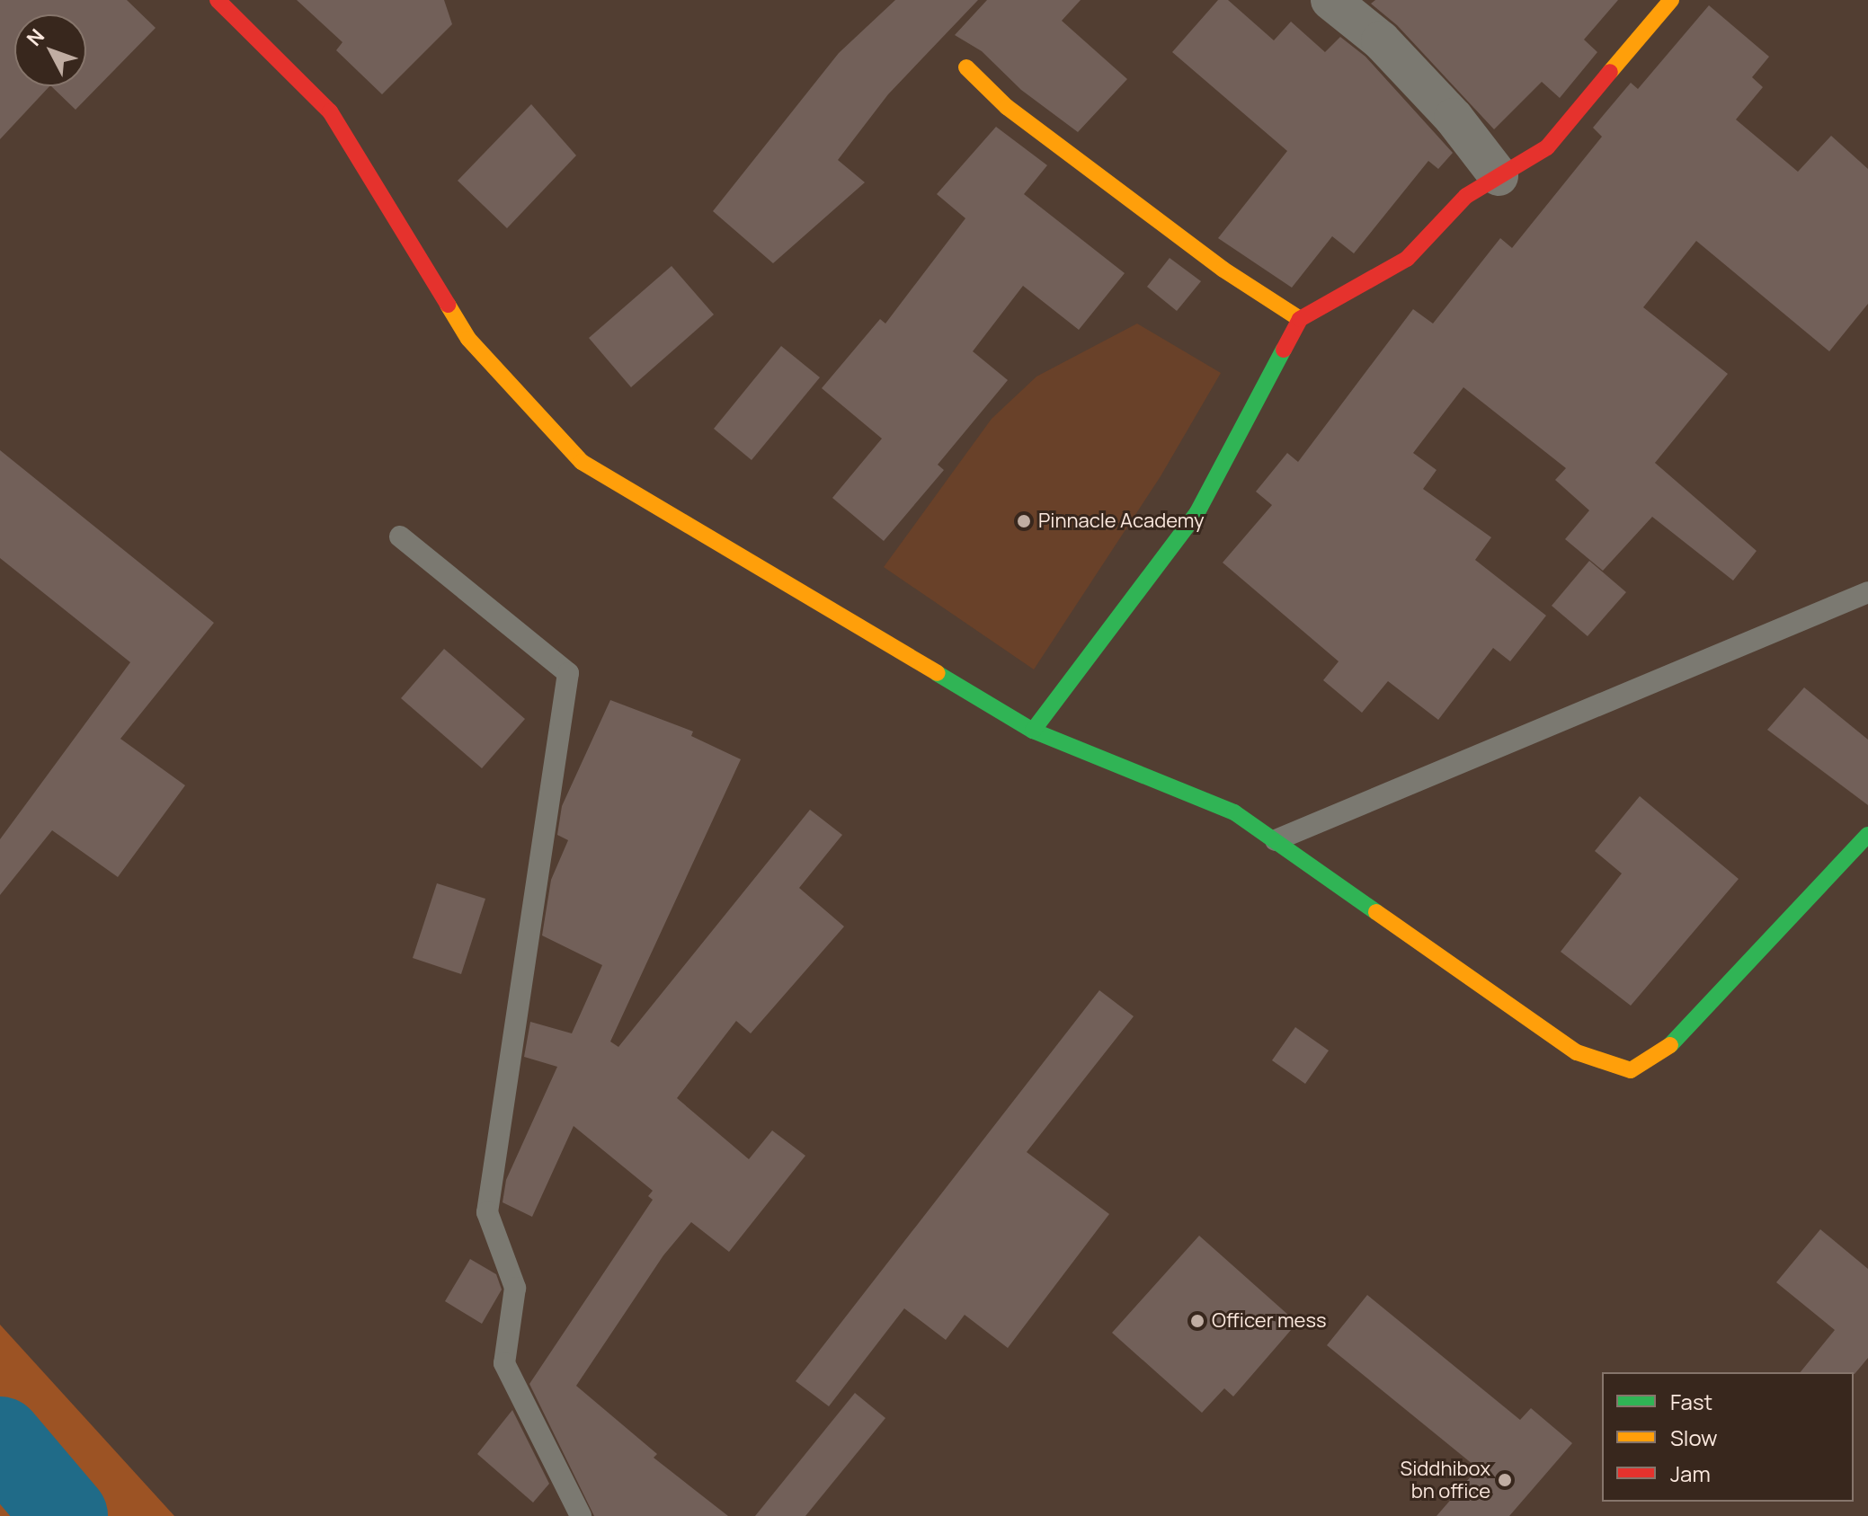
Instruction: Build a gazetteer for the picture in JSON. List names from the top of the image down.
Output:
{
  "places": ["Pinnacle Academy", "Officer mess", "Siddhibox bn office"],
  "legend": ["Fast", "Slow", "Jam"],
  "north": "top left"
}
